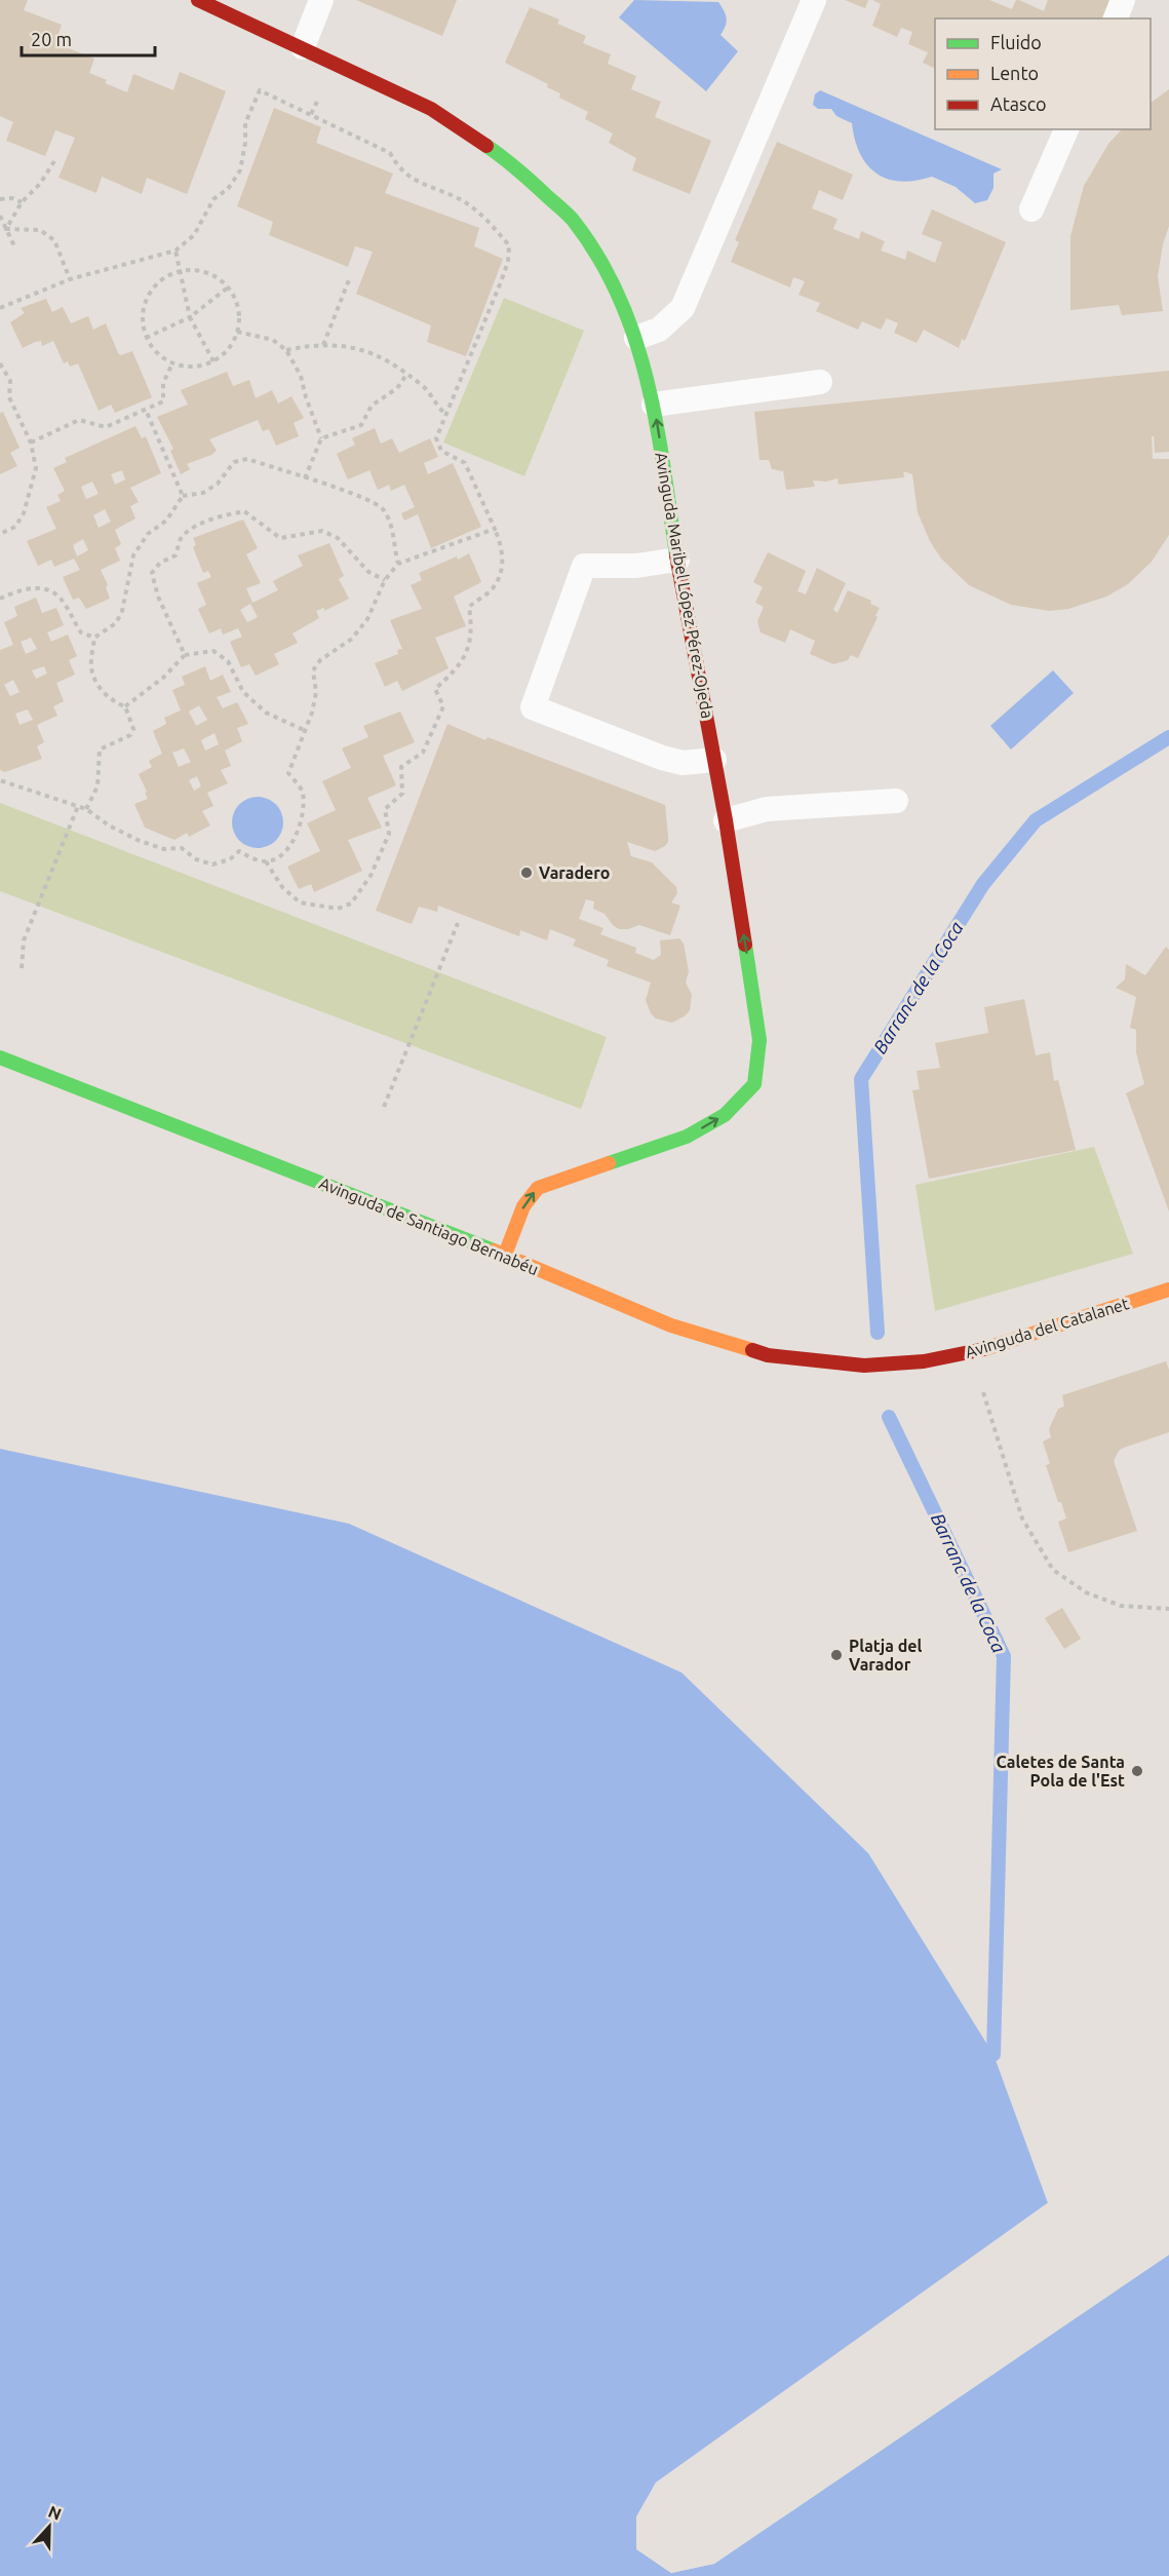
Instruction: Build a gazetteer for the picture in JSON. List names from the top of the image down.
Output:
{
  "streets": {
    "street": ["Avinguda Maribel López Pérez-Ojeda", "Avinguda de Santiago Bernabéu", "Avinguda del Catalanet"]
  },
  "crossings": [
    ["Avinguda Maribel López Pérez-Ojeda", "Avinguda de Santiago Bernabéu"],
    ["Avinguda de Santiago Bernabéu", "Avinguda del Catalanet"]
  ],
  "one_way": ["Avinguda Maribel López Pérez-Ojeda"],
  "water": ["Barranc de la Coca"],
  "places": ["Varadero", "Platja del Varador", "Caletes de Santa Pola de l'Est"],
  "legend": ["Fluido", "Lento", "Atasco"],
  "scale_bar": "20 m",
  "north": "top"
}
